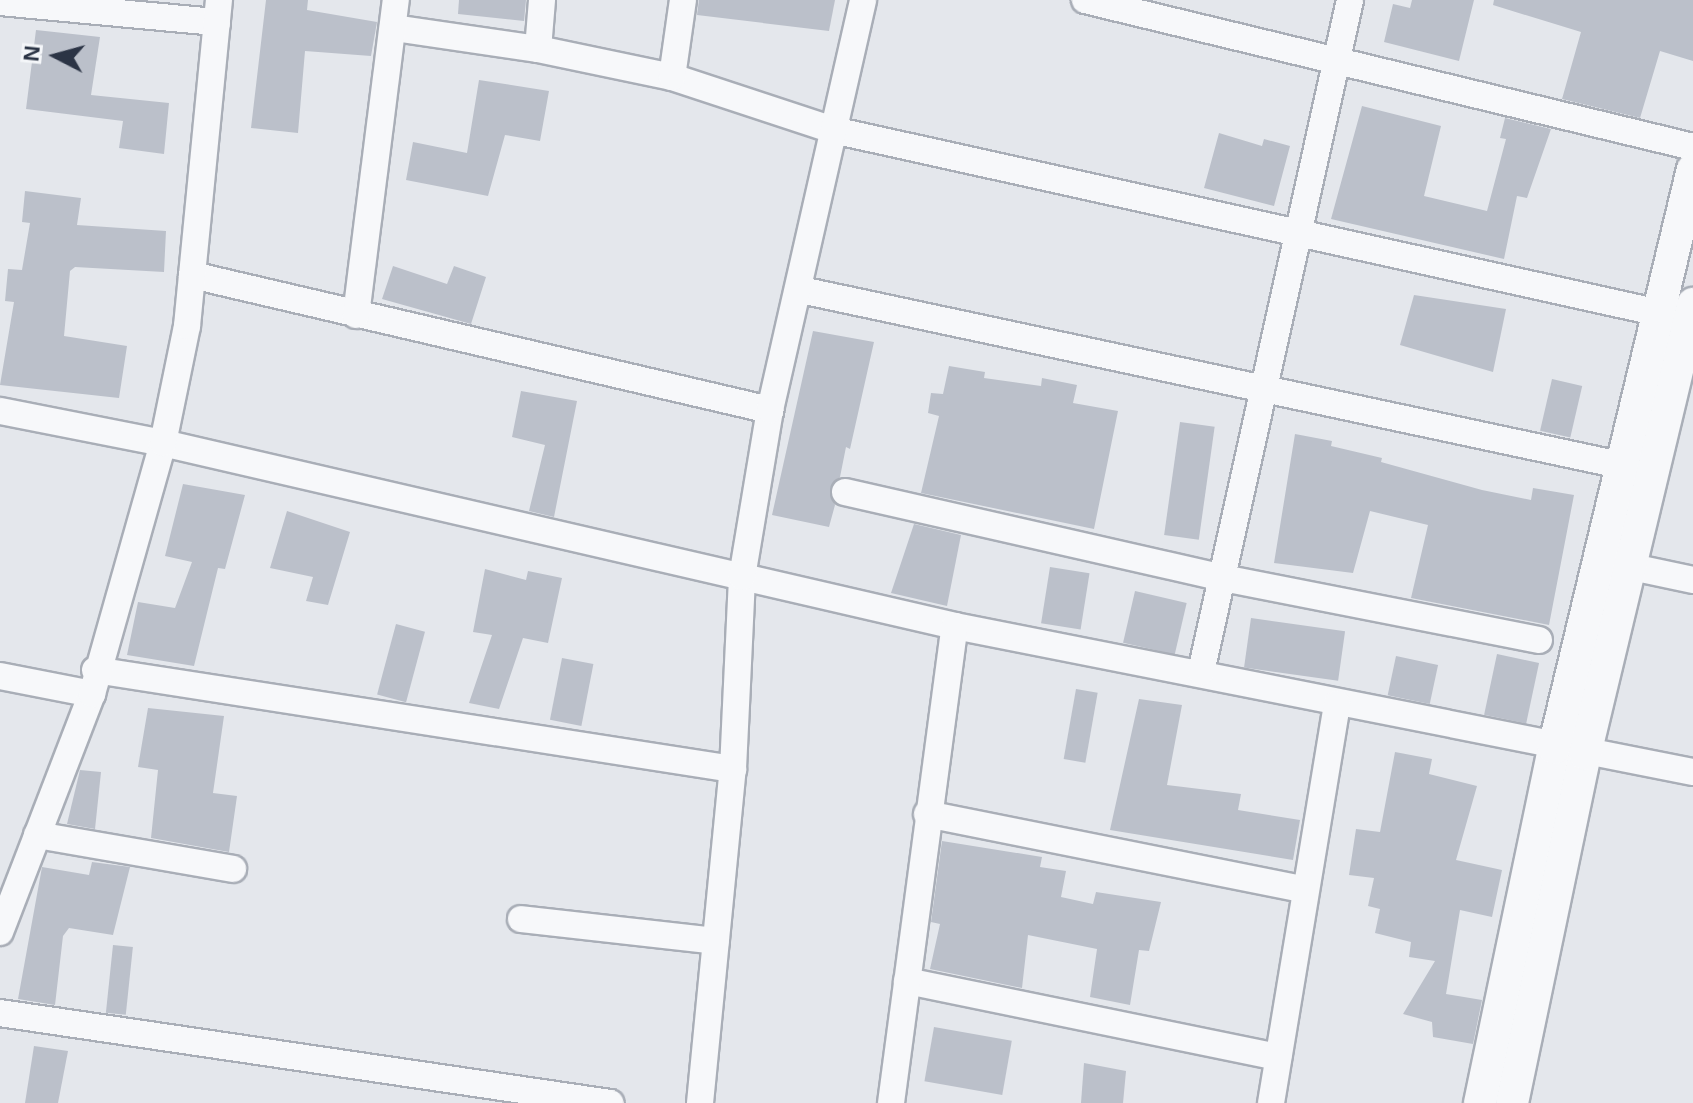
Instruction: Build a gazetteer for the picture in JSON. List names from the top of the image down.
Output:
{
  "north": "left"
}
